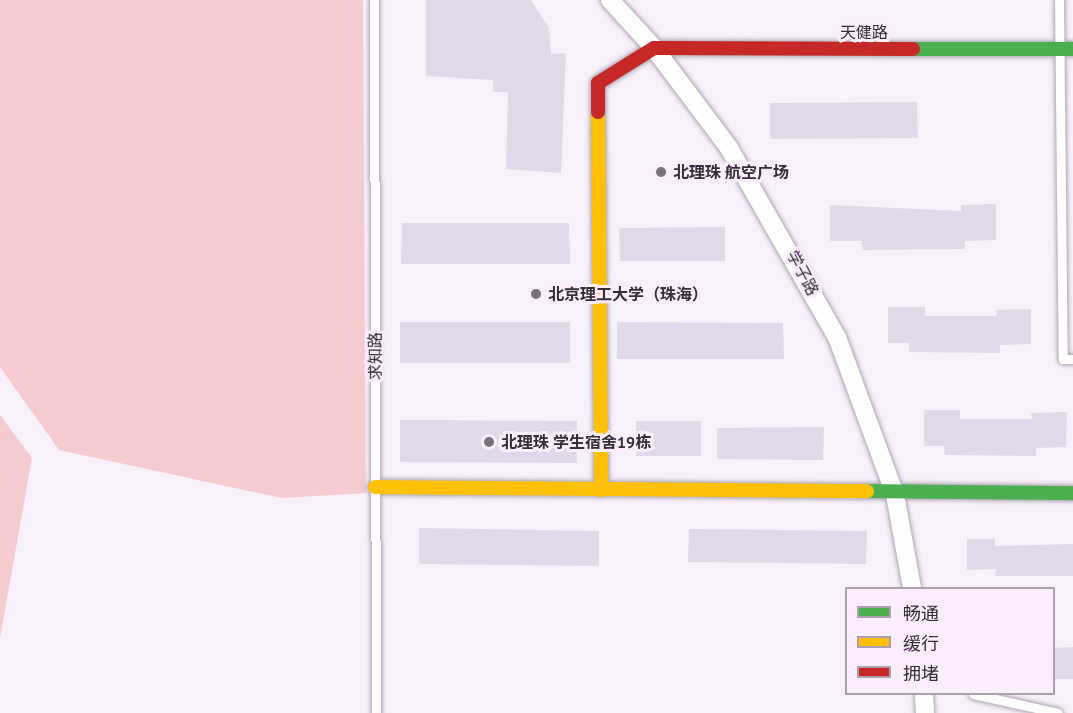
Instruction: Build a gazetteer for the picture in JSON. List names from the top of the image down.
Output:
{
  "streets": {
    "street": ["天健路", "学子路"],
    "lane": ["求知路"]
  },
  "crossings": [
    ["天健路", "学子路"]
  ],
  "places": ["北理珠 航空广场", "北京理工大学（珠海）", "北理珠 学生宿舍19栋"],
  "legend": ["畅通", "缓行", "拥堵"]
}
